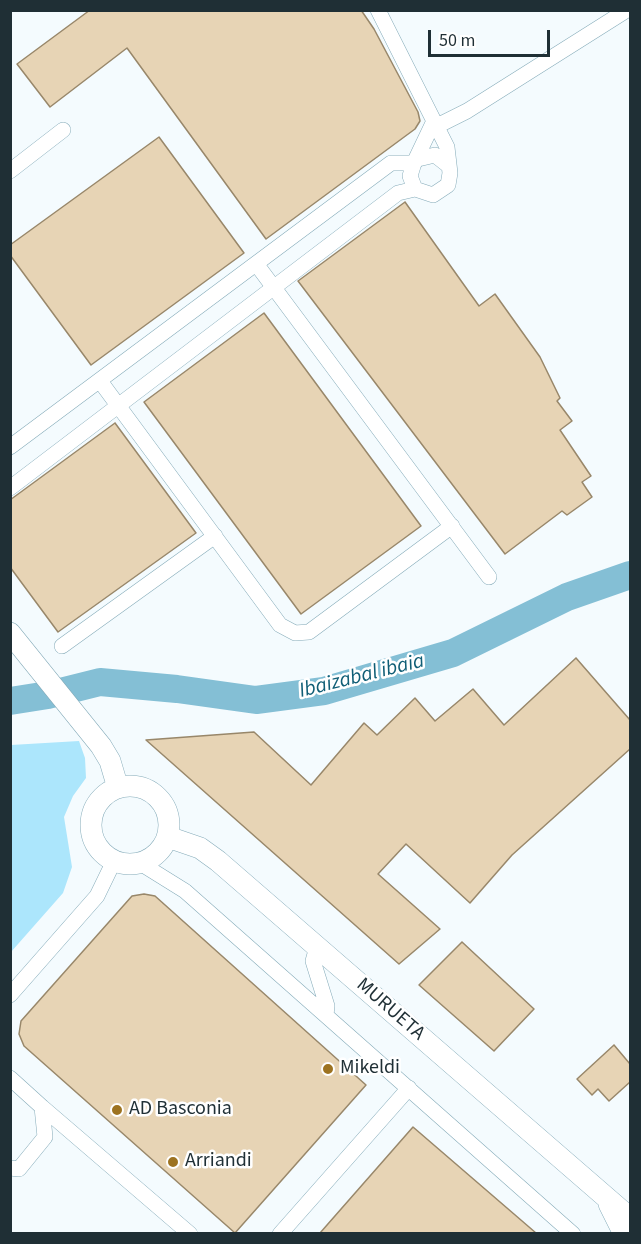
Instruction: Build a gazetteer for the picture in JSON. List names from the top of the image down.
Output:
{
  "streets": {
    "street": ["MURUETA"]
  },
  "water": ["Ibaizabal ibaia"],
  "places": ["Mikeldi", "AD Basconia", "Arriandi"],
  "scale_bar": "50 m"
}
